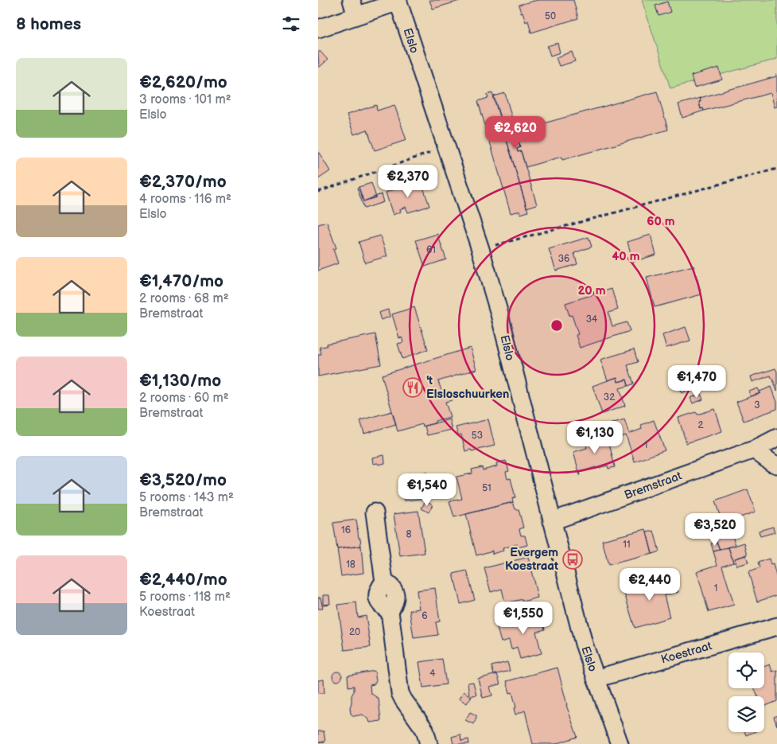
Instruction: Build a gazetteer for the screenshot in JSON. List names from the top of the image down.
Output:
{
  "streets": {
    "street": ["Elslo", "Bremstraat", "Koestraat"]
  },
  "crossings": [
    ["Elslo", "Bremstraat"],
    ["Elslo", "Koestraat"]
  ],
  "places": {
    "restaurant": ["'t Elsloschuurken"],
    "bus stop": ["Evergem Koestraat"]
  },
  "house_numbers": [
    "50",
    "61",
    "36",
    "34",
    "32",
    "3",
    "2",
    "53",
    "1",
    "51",
    "16",
    "8",
    "11",
    "18",
    "1",
    "6",
    "20",
    "4"
  ],
  "page": {
    "heading": "8 homes",
    "list": [
      {
        "name": "€2,620/mo",
        "note": "3 rooms · 101 m² · Elslo"
      },
      {
        "name": "€2,370/mo",
        "note": "4 rooms · 116 m² · Elslo"
      },
      {
        "name": "€1,470/mo",
        "note": "2 rooms · 68 m² · Bremstraat"
      },
      {
        "name": "€1,130/mo",
        "note": "2 rooms · 60 m² · Bremstraat"
      },
      {
        "name": "€3,520/mo",
        "note": "5 rooms · 143 m² · Bremstraat"
      },
      {
        "name": "€2,440/mo",
        "note": "5 rooms · 118 m² · Koestraat"
      }
    ],
    "price": [
      "€2,620",
      "€2,370",
      "€1,470",
      "€1,130",
      "€1,540",
      "€3,520",
      "€2,440",
      "€1,550"
    ]
  },
  "rings": ["60 m", "40 m", "20 m"]
}
